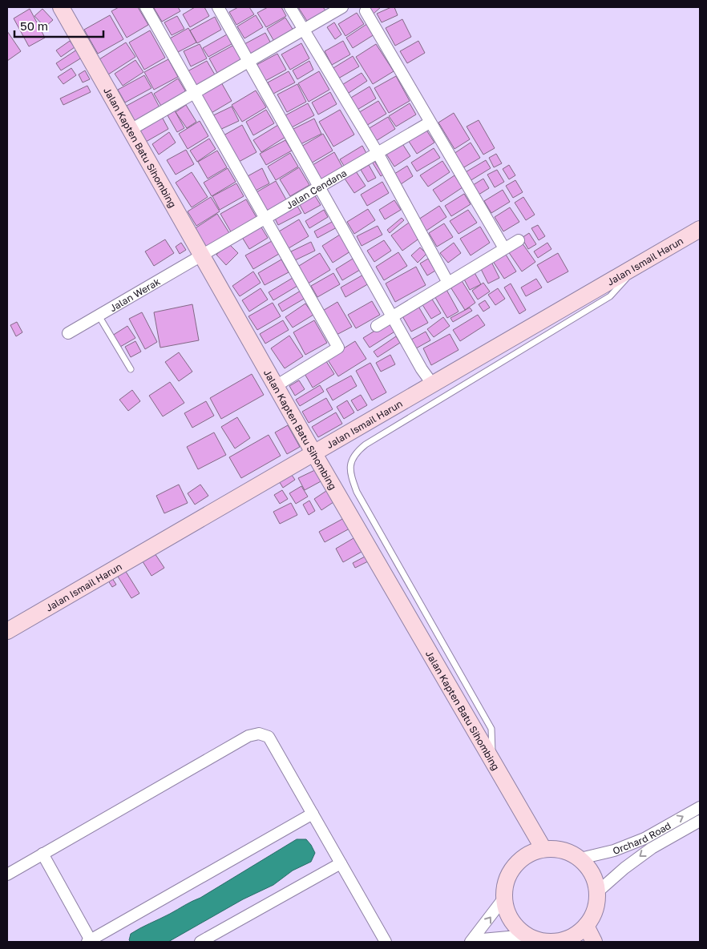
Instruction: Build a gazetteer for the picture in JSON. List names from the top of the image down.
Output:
{
  "streets": {
    "street": [
      "Jalan Kapten Batu Sihombing",
      "Jalan Cendana",
      "Jalan Ismail Harun",
      "Jalan Werak",
      "Orchard Road"
    ]
  },
  "crossings": [
    ["Jalan Kapten Batu Sihombing", "Jalan Cendana"],
    ["Jalan Kapten Batu Sihombing", "Jalan Ismail Harun"],
    ["Jalan Kapten Batu Sihombing", "Jalan Werak"],
    ["Jalan Kapten Batu Sihombing", "Orchard Road"],
    ["Jalan Cendana", "Jalan Werak"]
  ],
  "scale_bar": "50 m"
}
